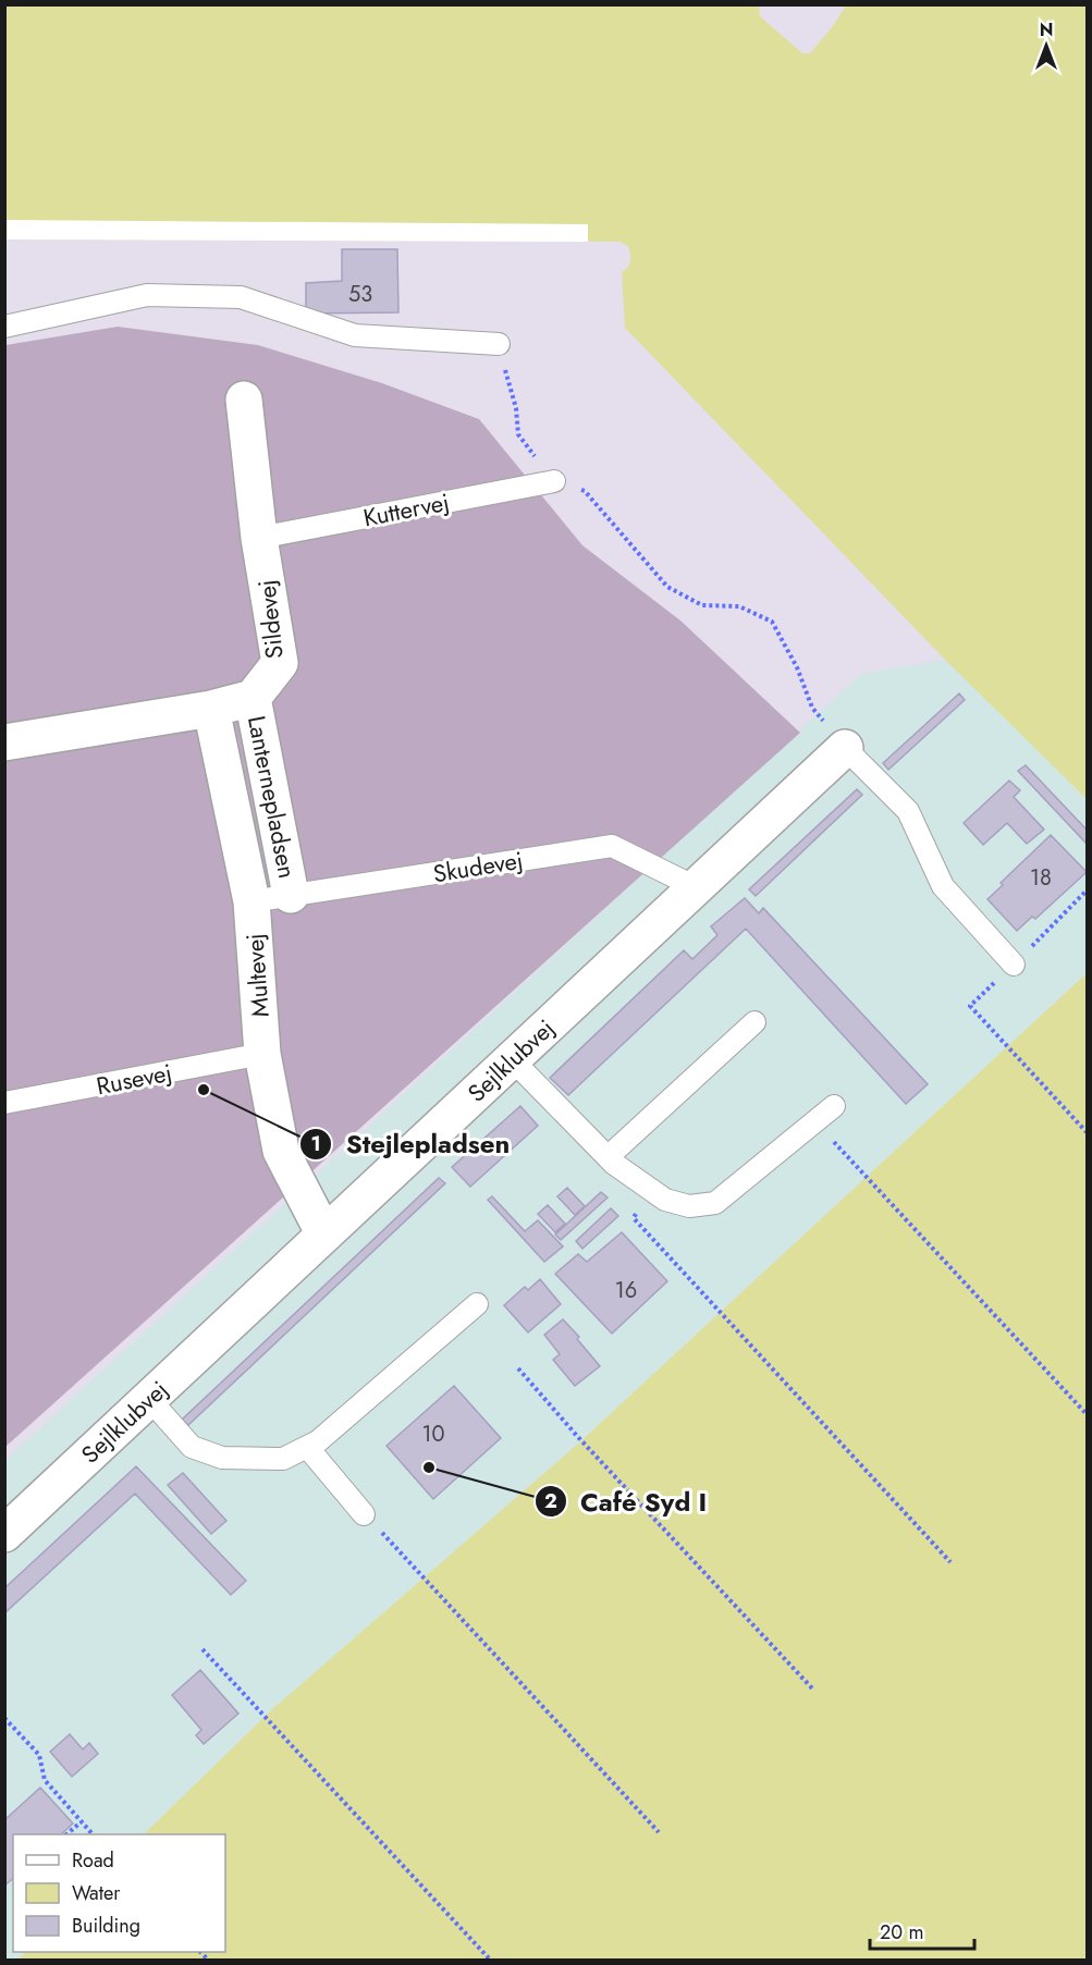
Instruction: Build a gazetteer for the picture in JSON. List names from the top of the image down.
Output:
{
  "streets": {
    "street": [
      "Sildevej",
      "Lanternepladsen",
      "Multevej",
      "Sejlklubvej"
    ],
    "lane": ["Kuttervej", "Skudevej", "Rusevej"]
  },
  "crossings": [
    ["Kuttervej", "Sildevej"],
    ["Sildevej", "Lanternepladsen"],
    ["Lanternepladsen", "Skudevej"],
    ["Skudevej", "Multevej"],
    ["Skudevej", "Sejlklubvej"],
    ["Multevej", "Sejlklubvej"],
    ["Multevej", "Rusevej"]
  ],
  "places": ["Stejlepladsen", "Café Syd I"],
  "house_numbers": [
    "53",
    "18",
    "16",
    "10"
  ],
  "legend": ["Road", "Water", "Building"],
  "scale_bar": "20 m",
  "north": "top"
}
